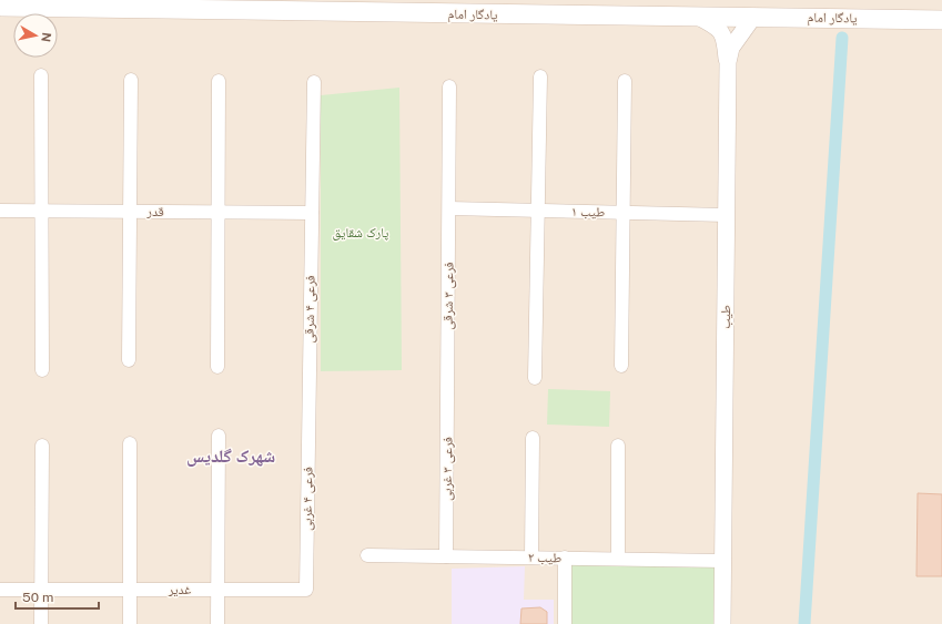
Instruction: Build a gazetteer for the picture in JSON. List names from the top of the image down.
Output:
{
  "streets": {
    "main road": ["یادگار امام"],
    "street": [
      "قدر",
      "طیب ۱",
      "فرعی ۳ شرقی",
      "فرعی ۴ شرقی",
      "طیب",
      "فرعی ۳ غربی",
      "فرعی ۴ غربی",
      "طیب ۲",
      "غدیر"
    ]
  },
  "crossings": [
    ["یادگار امام", "طیب"],
    ["قدر", "فرعی ۴ شرقی"],
    ["طیب ۱", "فرعی ۳ شرقی"],
    ["طیب ۱", "طیب"],
    ["فرعی ۳ شرقی", "فرعی ۳ غربی"],
    ["فرعی ۴ شرقی", "فرعی ۴ غربی"],
    ["طیب", "طیب ۲"],
    ["فرعی ۳ غربی", "طیب ۲"],
    ["فرعی ۴ غربی", "غدیر"]
  ],
  "districts": ["شهرک گلدیس"],
  "parks": ["پارک شقایق"],
  "scale_bar": "50 m",
  "north": "right"
}
